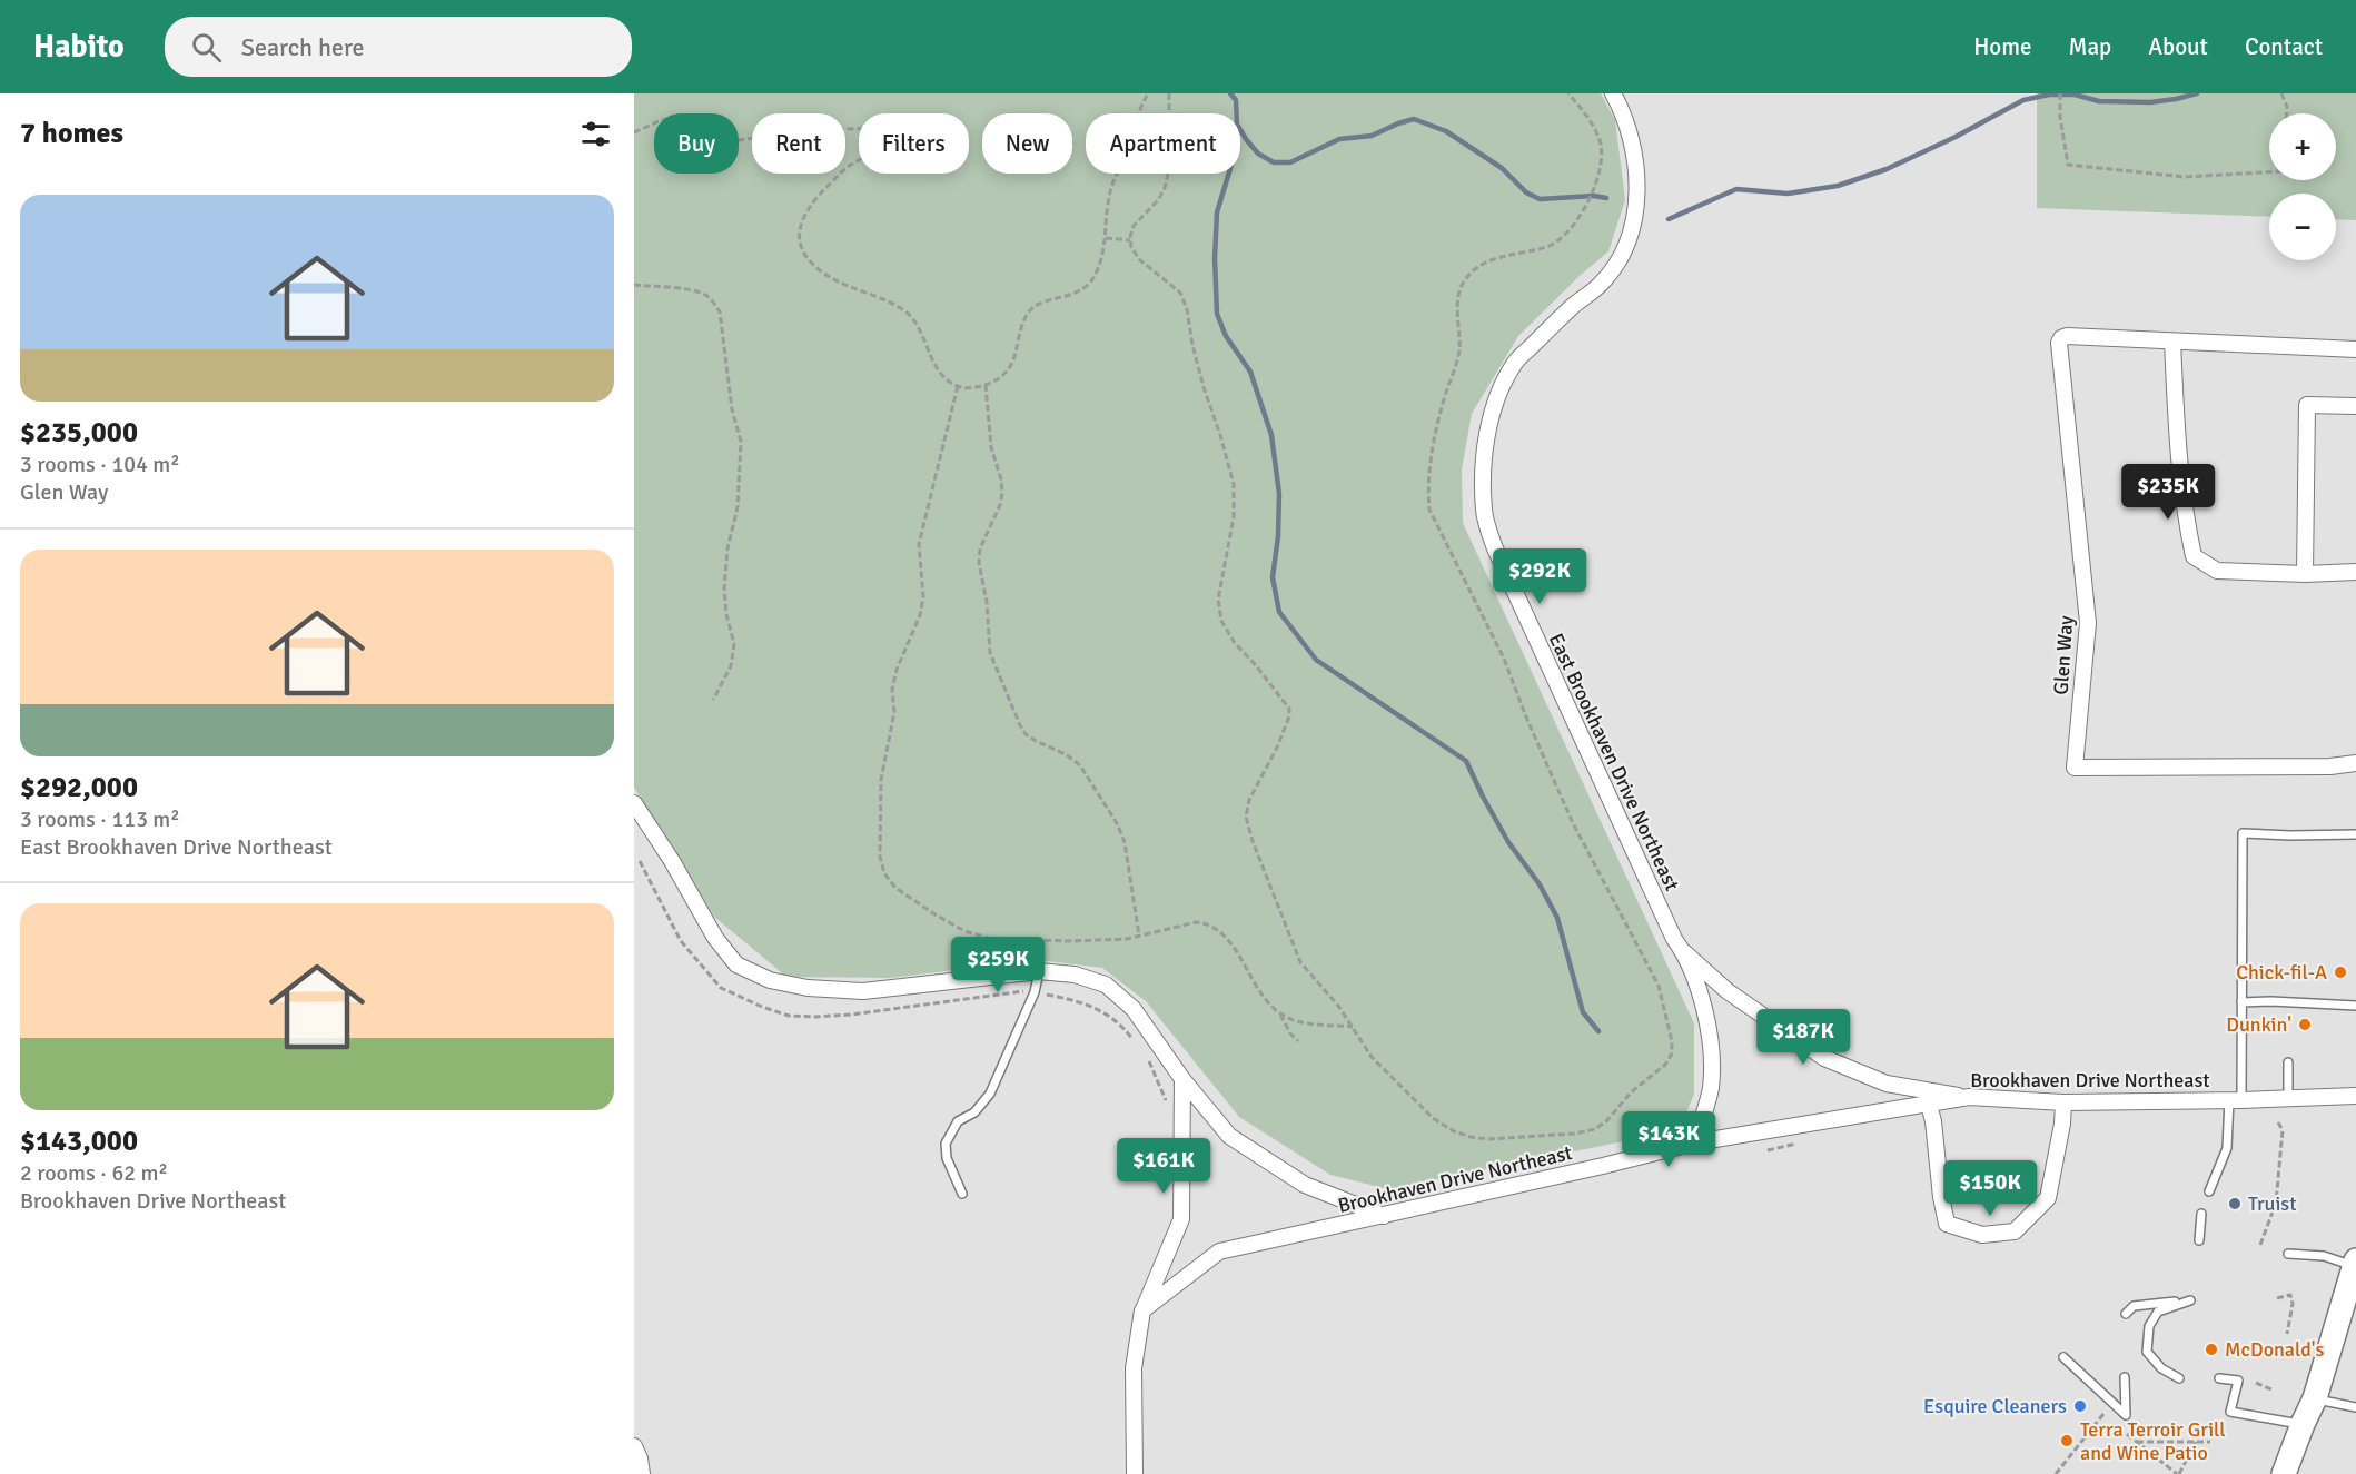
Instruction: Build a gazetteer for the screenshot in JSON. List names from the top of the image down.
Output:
{
  "streets": {
    "street": ["Glen Way", "East Brookhaven Drive Northeast", "Brookhaven Drive Northeast"]
  },
  "crossings": [
    ["East Brookhaven Drive Northeast", "Brookhaven Drive Northeast"]
  ],
  "places": [
    "Chick-fil-A",
    "Dunkin'",
    "Truist",
    "McDonald's",
    "Esquire Cleaners",
    "Terra Terroir Grill and Wine Patio"
  ],
  "page": {
    "header": "Habito",
    "search": "Search here",
    "nav": [
      "Home",
      "Map",
      "About",
      "Contact"
    ],
    "heading": "7 homes",
    "map_buttons": ["+", "−"],
    "chip": [
      "Buy",
      "Rent",
      "Filters",
      "New",
      "Apartment"
    ],
    "list": [
      {
        "name": "$235,000",
        "note": "3 rooms · 104 m² · Glen Way"
      },
      {
        "name": "$292,000",
        "note": "3 rooms · 113 m² · East Brookhaven Drive Northeast"
      },
      {
        "name": "$143,000",
        "note": "2 rooms · 62 m² · Brookhaven Drive Northeast"
      }
    ],
    "price": [
      "$235K",
      "$292K",
      "$259K",
      "$187K",
      "$143K",
      "$161K",
      "$150K"
    ]
  }
}
